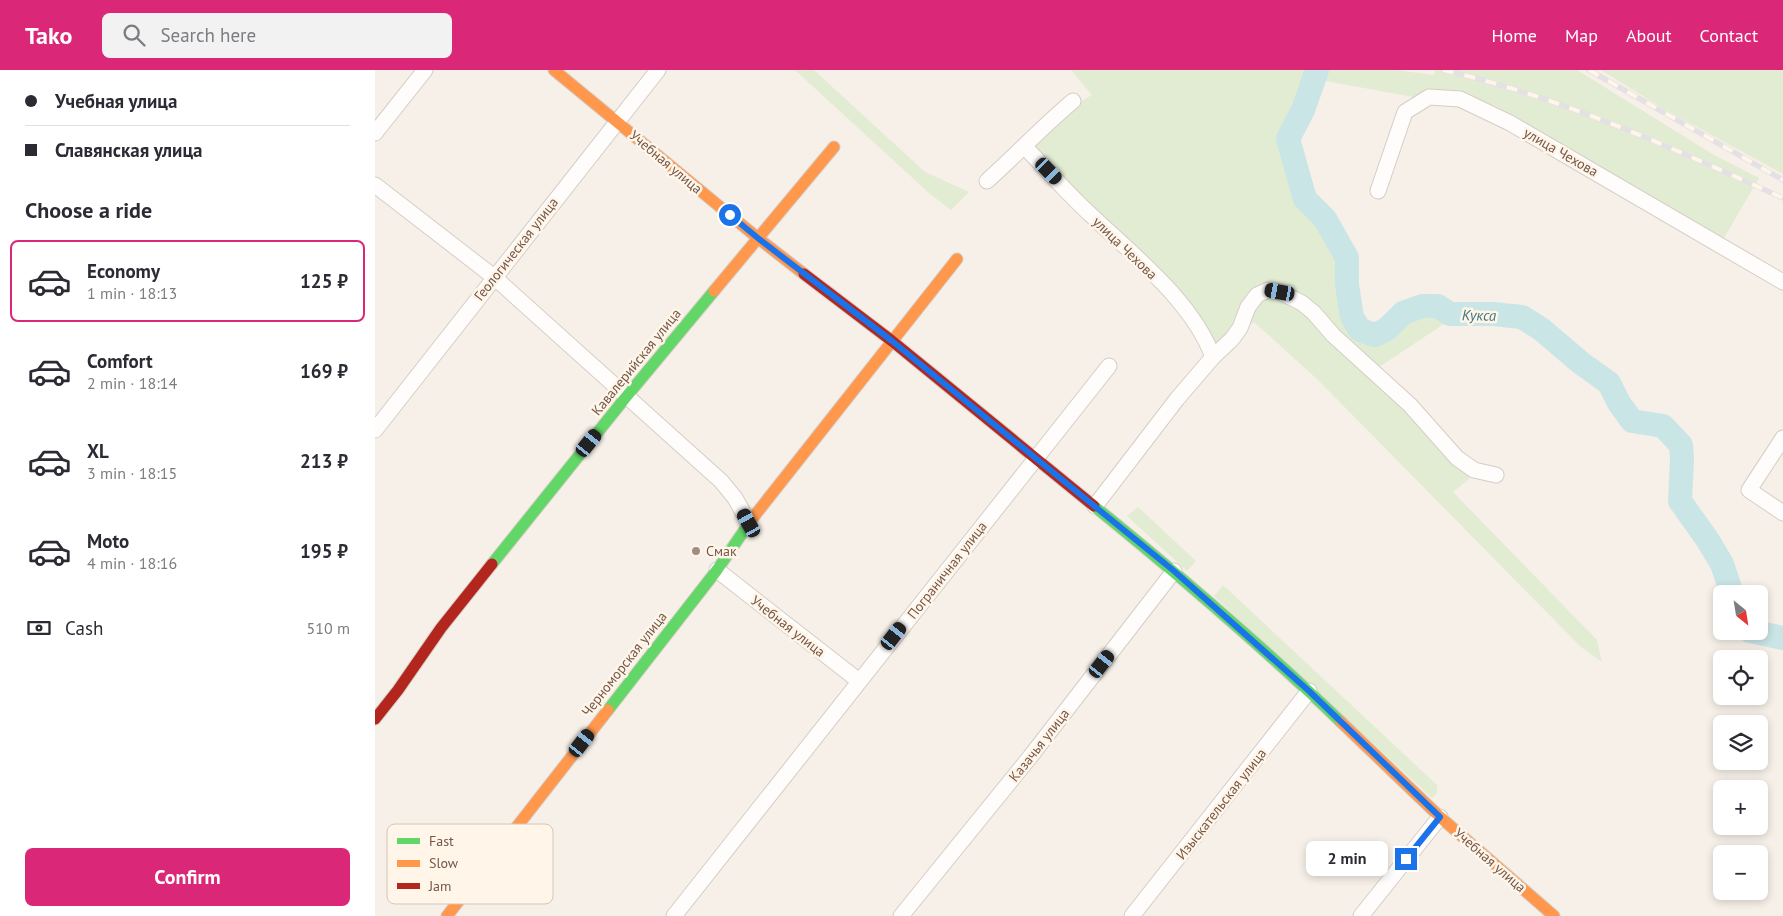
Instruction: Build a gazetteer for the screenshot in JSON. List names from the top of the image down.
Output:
{
  "streets": {
    "street": [
      "улица Чехова",
      "Учебная улица",
      "Геологическая улица",
      "Кавалерийская улица",
      "Пограничная улица",
      "Черноморская улица",
      "Казачья улица",
      "Изыскательская улица"
    ]
  },
  "crossings": [
    ["Учебная улица", "Геологическая улица"],
    ["Учебная улица", "Кавалерийская улица"],
    ["Учебная улица", "Пограничная улица"],
    ["Учебная улица", "Черноморская улица"],
    ["Учебная улица", "Казачья улица"],
    ["Учебная улица", "Изыскательская улица"]
  ],
  "water": ["Кукса"],
  "places": ["Смак"],
  "legend": ["Fast", "Slow", "Jam"],
  "north": "bottom right",
  "page": {
    "header": "Tako",
    "search": "Search here",
    "nav": [
      "Home",
      "Map",
      "About",
      "Contact"
    ],
    "banner": ["Учебная улица", "Славянская улица"],
    "heading": "Choose a ride",
    "list": [
      {
        "name": "Economy",
        "note": "1 min · 18:13",
        "value": "125 ₽"
      },
      {
        "name": "Comfort",
        "note": "2 min · 18:14",
        "value": "169 ₽"
      },
      {
        "name": "XL",
        "note": "3 min · 18:15",
        "value": "213 ₽"
      },
      {
        "name": "Moto",
        "note": "4 min · 18:16",
        "value": "195 ₽"
      }
    ],
    "map_buttons": ["+", "−"],
    "pay": ["Cash", "510 m"],
    "buttons": "Confirm",
    "bubble": "2 min"
  }
}
